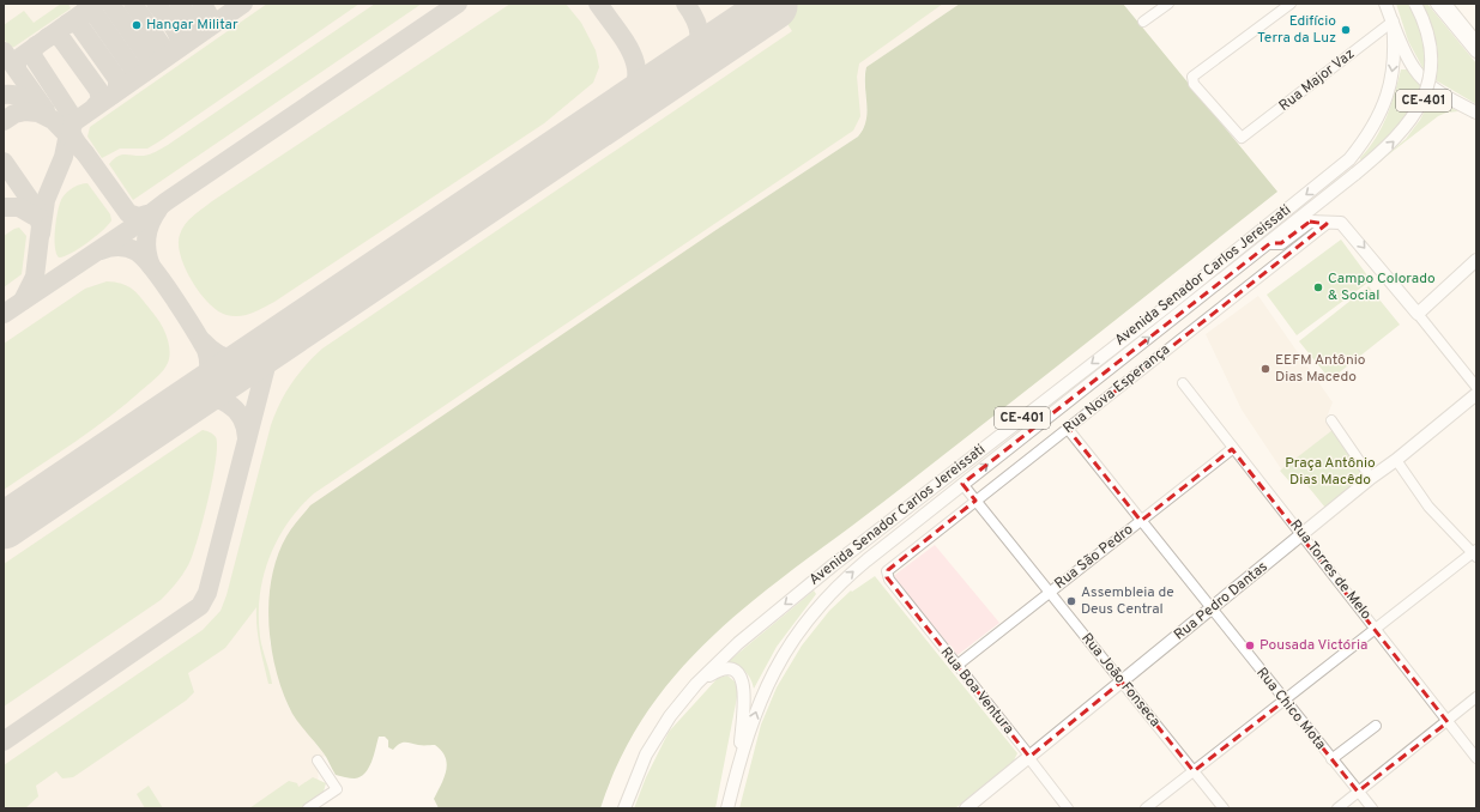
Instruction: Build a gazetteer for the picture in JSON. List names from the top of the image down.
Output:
{
  "streets": {
    "main road": ["CE-401", "Avenida Senador Carlos Jereissati", "Rua Pedro Dantas"],
    "street": [
      "Rua Major Vaz",
      "Rua Nova Esperança",
      "Rua São Pedro",
      "Rua Torres de Melo",
      "Rua João Fonseca",
      "Rua Boa Ventura",
      "Rua Chico Mota"
    ]
  },
  "crossings": [
    ["Rua Major Vaz", "CE-401"],
    ["Rua Major Vaz", "Avenida Senador Carlos Jereissati"],
    ["CE-401", "Avenida Senador Carlos Jereissati"],
    ["Avenida Senador Carlos Jereissati", "Rua João Fonseca"],
    ["Rua Nova Esperança", "Rua João Fonseca"],
    ["Rua Nova Esperança", "Rua Boa Ventura"],
    ["Rua Nova Esperança", "Rua Chico Mota"],
    ["Rua São Pedro", "Rua Torres de Melo"],
    ["Rua São Pedro", "Rua João Fonseca"],
    ["Rua São Pedro", "Rua Boa Ventura"],
    ["Rua São Pedro", "Rua Chico Mota"],
    ["Rua Torres de Melo", "Rua Pedro Dantas"],
    ["Rua Pedro Dantas", "Rua João Fonseca"],
    ["Rua Pedro Dantas", "Rua Boa Ventura"],
    ["Rua Pedro Dantas", "Rua Chico Mota"]
  ],
  "parks": ["Praça Antônio Dias Macêdo"],
  "places": [
    "Hangar Militar",
    "Edifício Terra da Luz",
    "Campo Colorado & Social",
    "EEFM Antônio Dias Macedo",
    "Assembleia de Deus Central",
    "Pousada Victória"
  ]
}
